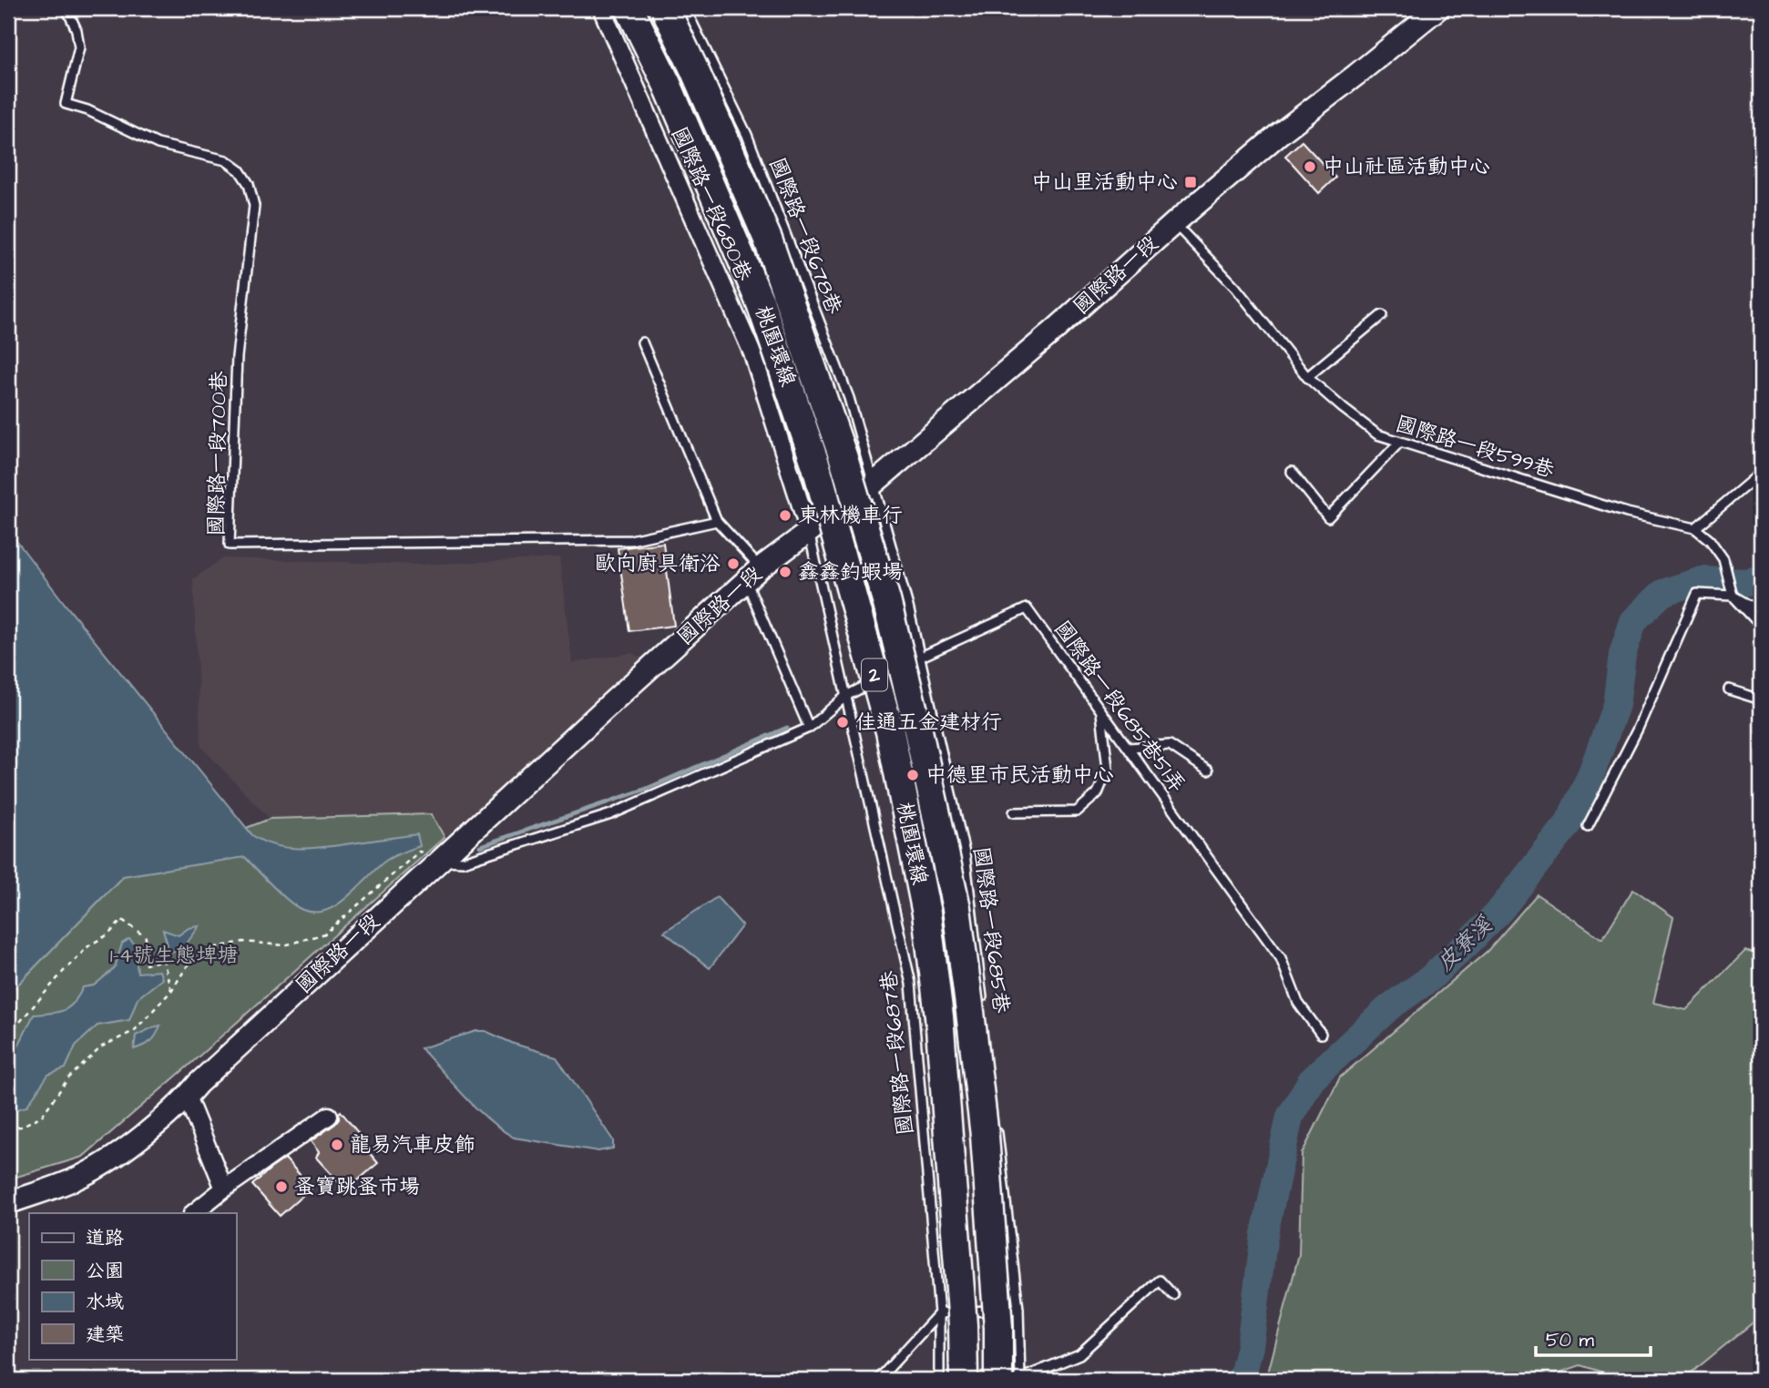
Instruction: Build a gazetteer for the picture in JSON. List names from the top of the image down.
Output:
{
  "streets": {
    "highway": ["桃園環線", "2"],
    "street": ["國際路一段680巷", "國際路一段"],
    "lane": [
      "國際路一段678巷",
      "國際路一段599巷",
      "國際路一段700巷",
      "國際路一段685巷51弄",
      "國際路一段685巷",
      "國際路一段687巷"
    ]
  },
  "crossings": [
    ["國際路一段680巷", "國際路一段"],
    ["國際路一段680巷", "國際路一段687巷"],
    ["國際路一段678巷", "國際路一段"],
    ["國際路一段678巷", "國際路一段685巷"],
    ["國際路一段", "國際路一段599巷"],
    ["國際路一段", "國際路一段685巷"],
    ["國際路一段", "國際路一段687巷"],
    ["國際路一段685巷51弄", "國際路一段685巷"]
  ],
  "water": ["皮寮溪"],
  "parks": ["1-4號生態埤塘"],
  "places": {
    "other": [
      "中山社區活動中心",
      "東林機車行",
      "歐向廚具衛浴",
      "鑫鑫釣蝦場",
      "佳通五金建材行",
      "中德里市民活動中心",
      "龍易汽車皮飾",
      "蚤寶跳蚤市場"
    ],
    "transit": ["中山里活動中心"]
  },
  "legend": [
    "道路",
    "公園",
    "水域",
    "建築"
  ],
  "scale_bar": "50 m"
}
